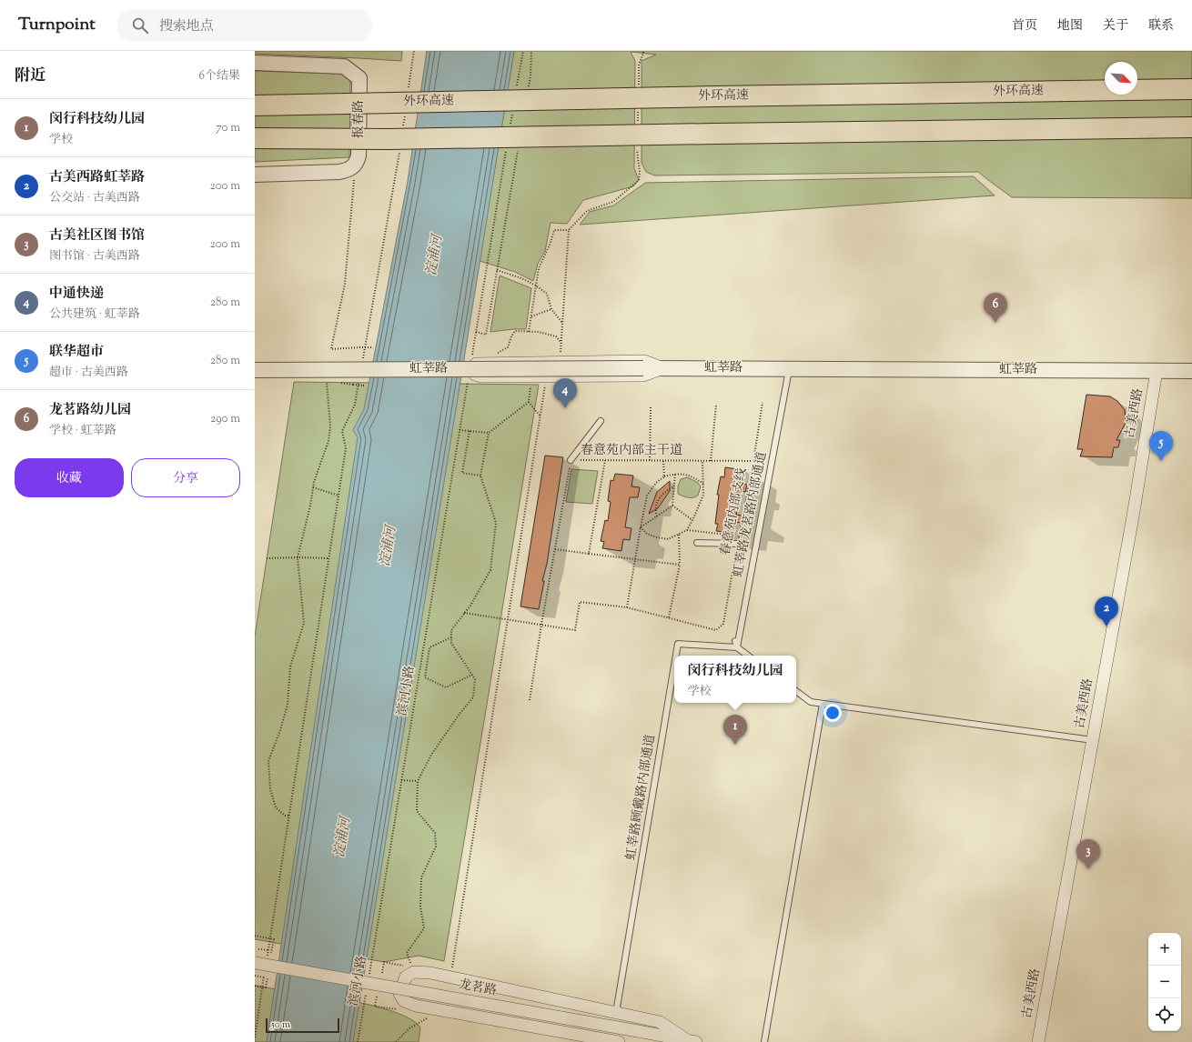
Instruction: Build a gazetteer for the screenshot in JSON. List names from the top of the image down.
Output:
{
  "streets": {
    "highway": ["外环高速"],
    "street": [
      "报春路",
      "虹莘路",
      "古美西路",
      "龙茗路"
    ],
    "lane": ["虹莘路龙茗路内部通道", "虹莘路顾戴路内部通道"],
    "path": ["春意苑内部主干道", "春意苑内部支线", "滨河小路"]
  },
  "crossings": [
    ["虹莘路", "古美西路"],
    ["虹莘路", "虹莘路龙茗路内部通道"],
    ["春意苑内部主干道", "春意苑内部支线"],
    ["春意苑内部主干道", "虹莘路龙茗路内部通道"],
    ["虹莘路龙茗路内部通道", "虹莘路顾戴路内部通道"]
  ],
  "water": ["淀浦河"],
  "scale_bar": "50 m",
  "north": "bottom right",
  "page": {
    "header": "Turnpoint",
    "search": "搜索地点",
    "nav": [
      "首页",
      "地图",
      "关于",
      "联系"
    ],
    "heading": ["附近", "6个结果"],
    "list": [
      {
        "mark": "1",
        "name": "闵行科技幼儿园",
        "note": "学校",
        "value": "70 m"
      },
      {
        "mark": "2",
        "name": "古美西路虹莘路",
        "note": "公交站 · 古美西路",
        "value": "200 m"
      },
      {
        "mark": "3",
        "name": "古美社区图书馆",
        "note": "图书馆 · 古美西路",
        "value": "200 m"
      },
      {
        "mark": "4",
        "name": "中通快递",
        "note": "公共建筑 · 虹莘路",
        "value": "280 m"
      },
      {
        "mark": "5",
        "name": "联华超市",
        "note": "超市 · 古美西路",
        "value": "280 m"
      },
      {
        "mark": "6",
        "name": "龙茗路幼儿园",
        "note": "学校 · 虹莘路",
        "value": "290 m"
      }
    ],
    "pins": [
      "6",
      "4",
      "5",
      "2",
      "1",
      "3"
    ],
    "buttons": ["收藏", "分享"],
    "popup": ["闵行科技幼儿园", "学校"],
    "map_buttons": ["+", "−"],
    "scale": "50 m"
  }
}
